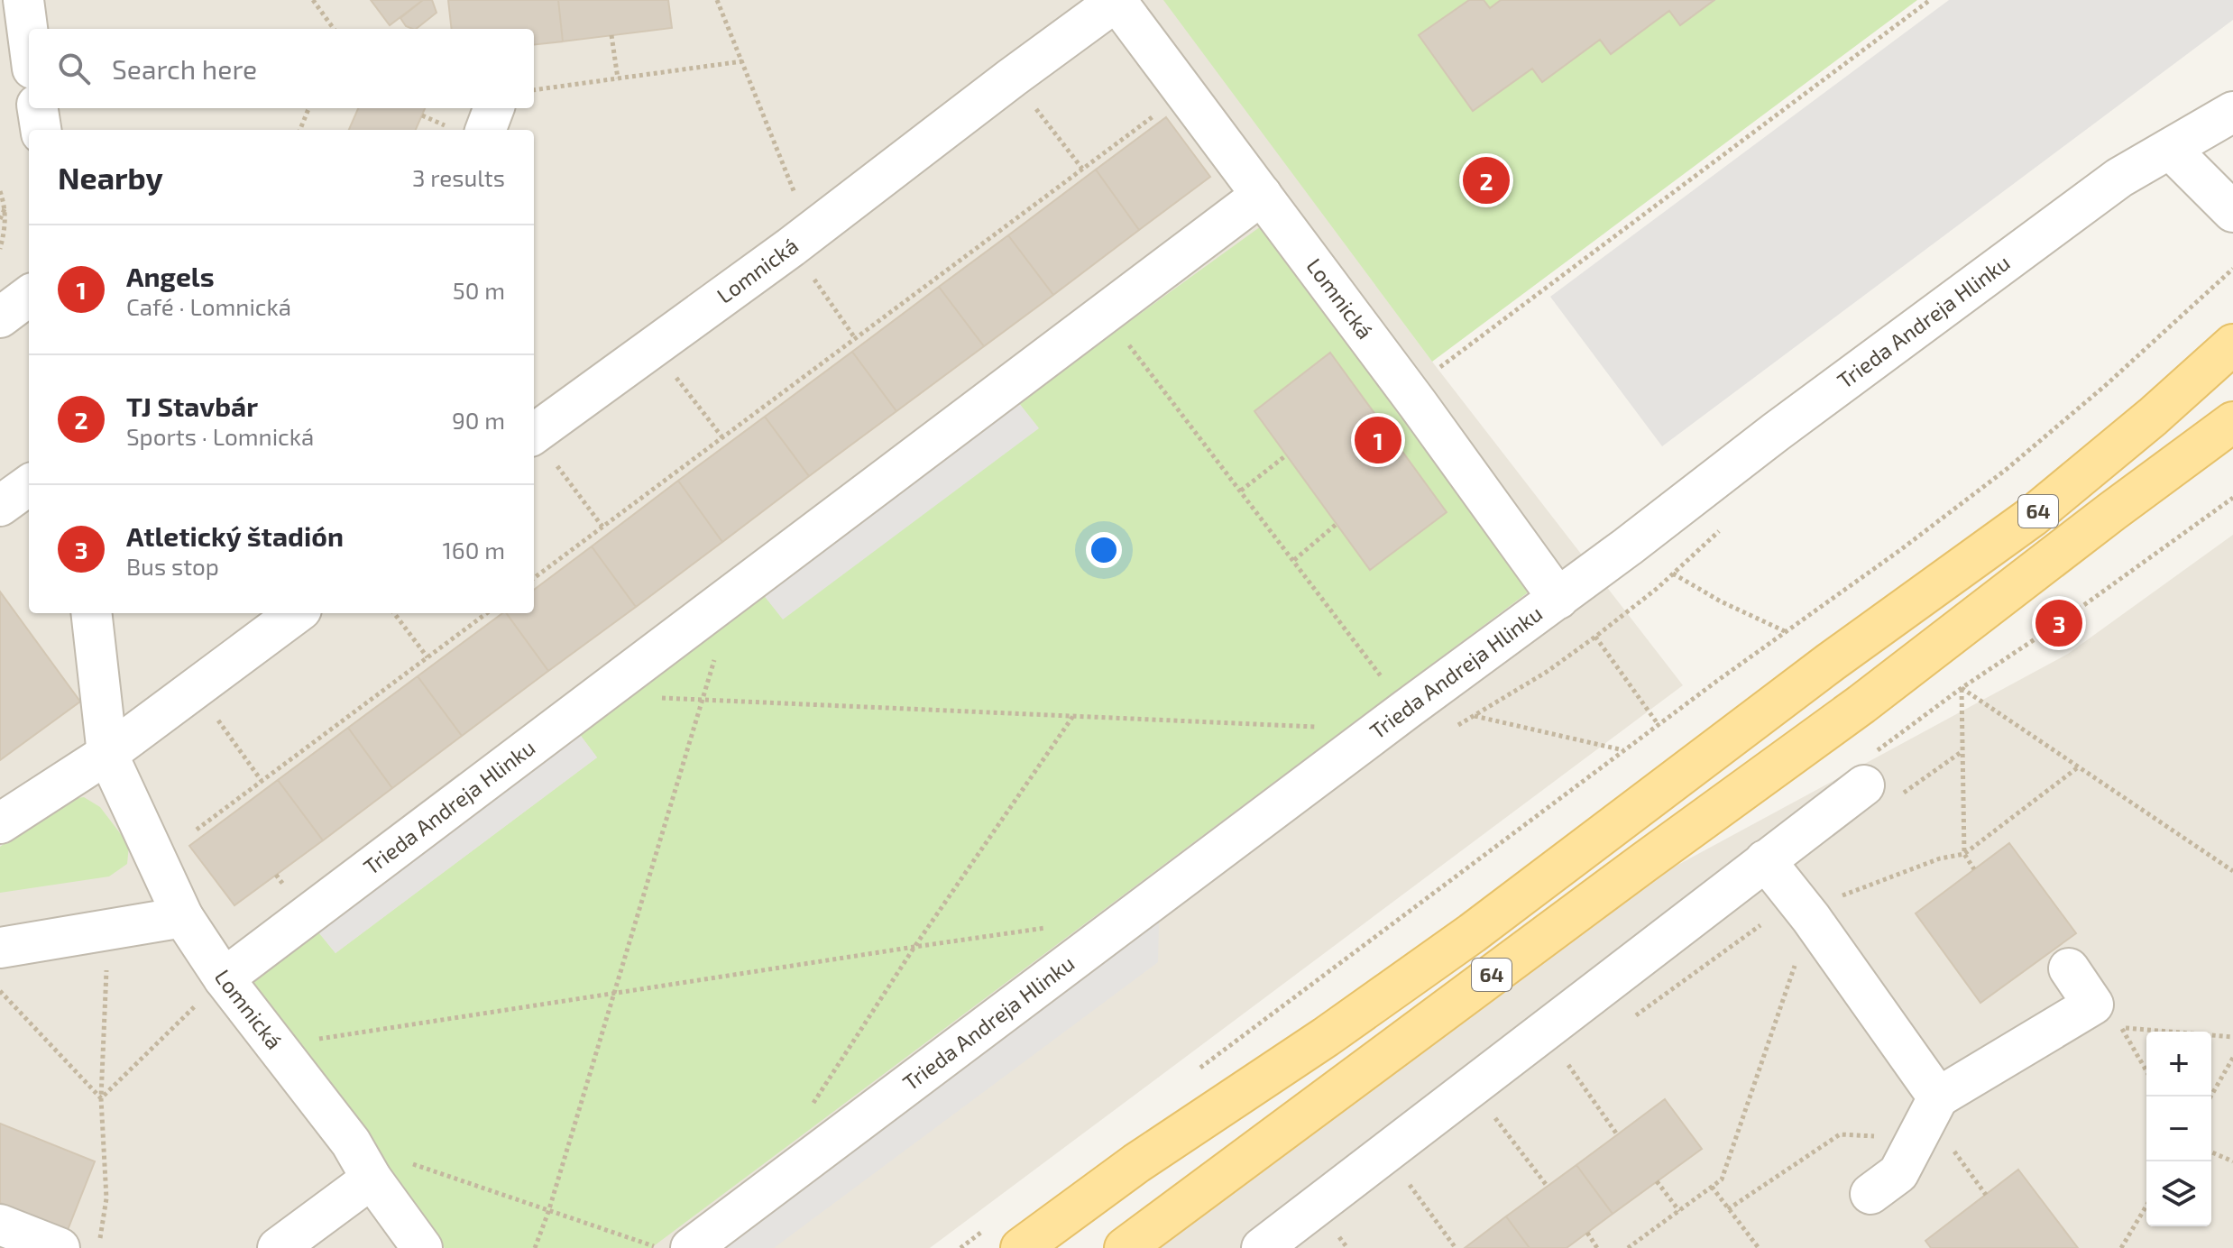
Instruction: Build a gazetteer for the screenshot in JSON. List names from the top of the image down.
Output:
{
  "streets": {
    "main road": ["64"],
    "street": ["Lomnická", "Trieda Andreja Hlinku"]
  },
  "crossings": [
    ["Lomnická", "Trieda Andreja Hlinku"]
  ],
  "page": {
    "search": "Search here",
    "heading": ["Nearby", "3 results"],
    "pins": ["2", "1", "3"],
    "list": [
      {
        "mark": "1",
        "name": "Angels",
        "note": "Café · Lomnická",
        "value": "50 m"
      },
      {
        "mark": "2",
        "name": "TJ Stavbár",
        "note": "Sports · Lomnická",
        "value": "90 m"
      },
      {
        "mark": "3",
        "name": "Atletický štadión",
        "note": "Bus stop",
        "value": "160 m"
      }
    ],
    "map_buttons": ["+", "−"]
  }
}
